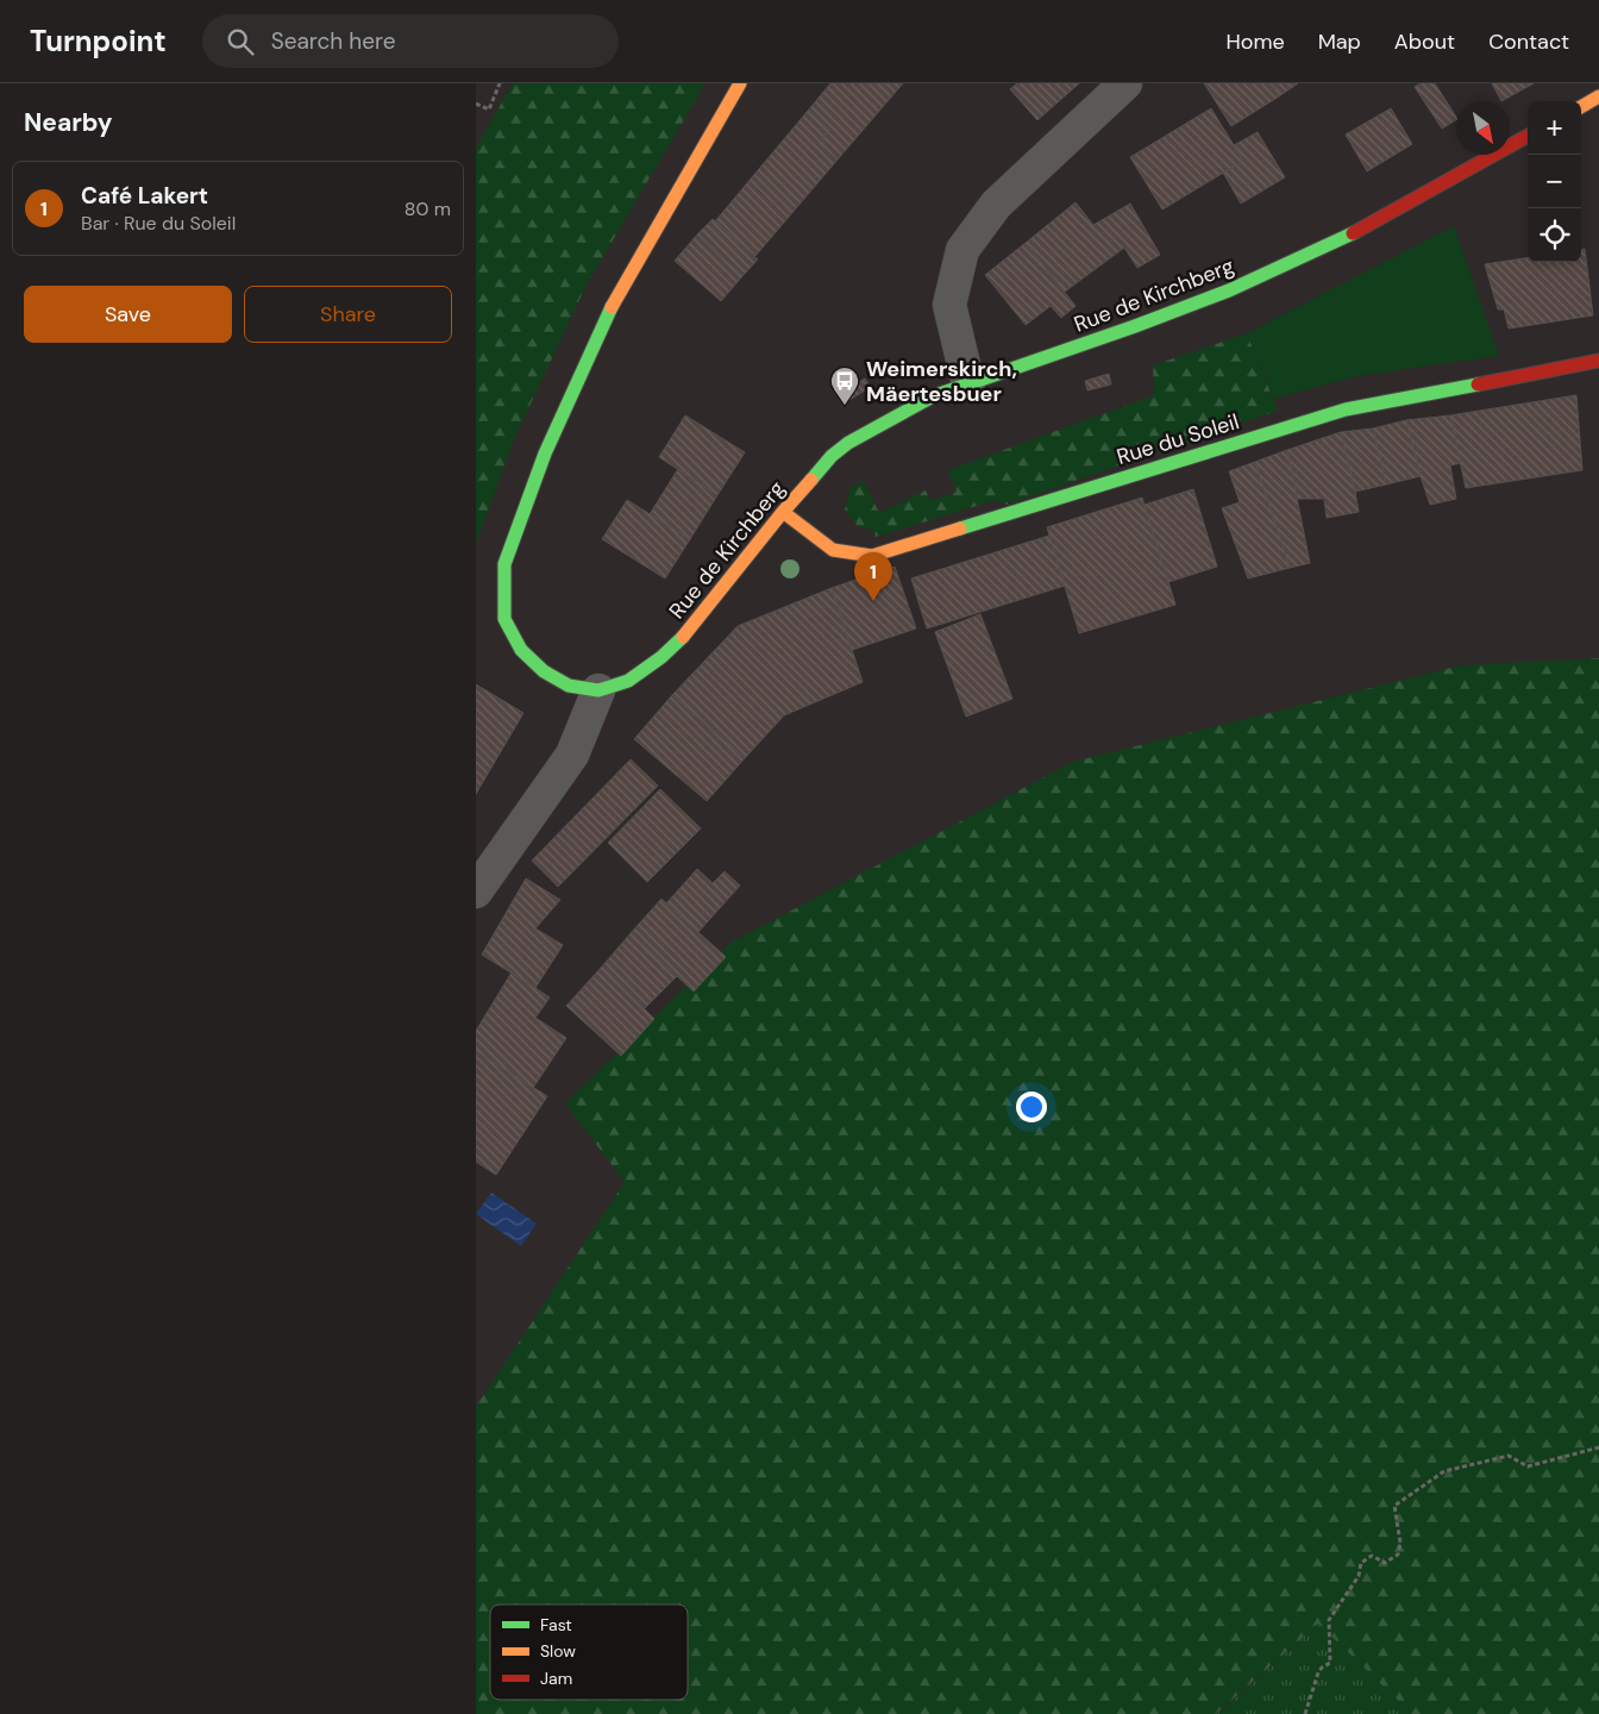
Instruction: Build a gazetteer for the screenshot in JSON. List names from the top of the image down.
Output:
{
  "streets": {
    "main road": ["Rue de Kirchberg", "Rue du Soleil"]
  },
  "crossings": [
    ["Rue de Kirchberg", "Rue du Soleil"]
  ],
  "places": {
    "bus stop": ["Weimerskirch, Mäertesbuer"]
  },
  "legend": ["Fast", "Slow", "Jam"],
  "north": "bottom right",
  "page": {
    "header": "Turnpoint",
    "search": "Search here",
    "nav": [
      "Home",
      "Map",
      "About",
      "Contact"
    ],
    "heading": "Nearby",
    "map_buttons": ["+", "−"],
    "list": [
      {
        "mark": "1",
        "name": "Café Lakert",
        "note": "Bar · Rue du Soleil",
        "value": "80 m"
      }
    ],
    "buttons": ["Save", "Share"],
    "pins": "1"
  }
}
